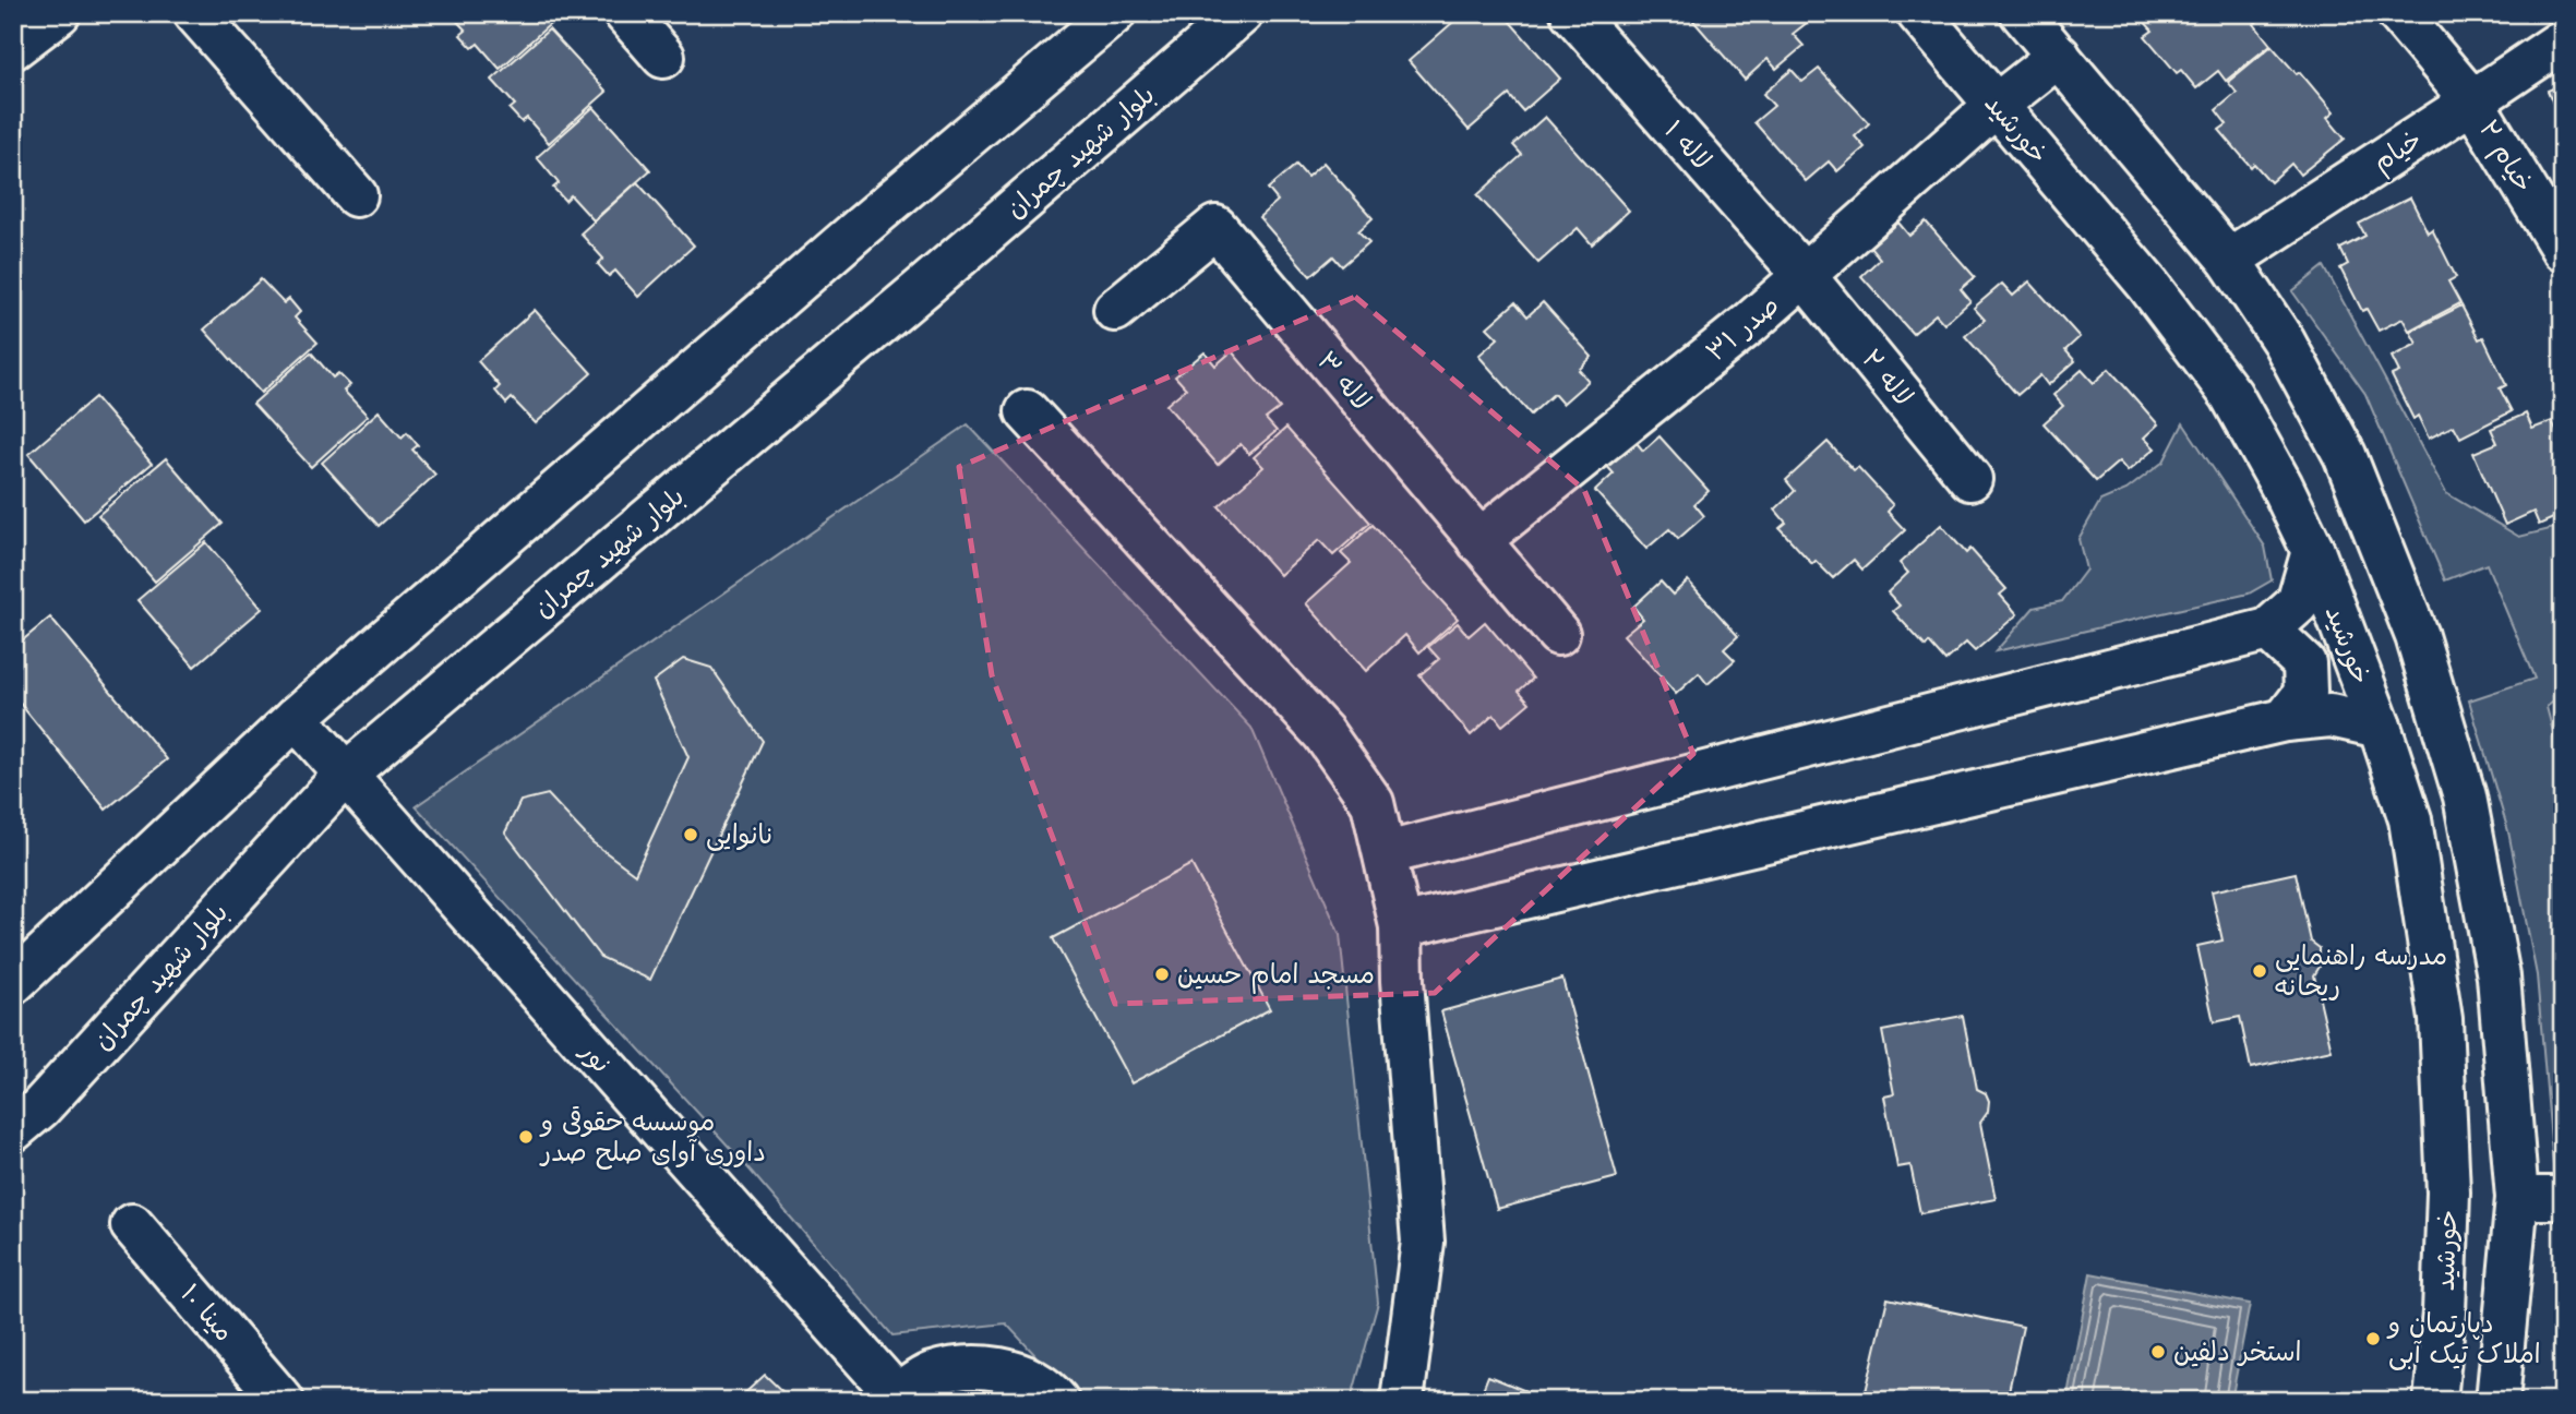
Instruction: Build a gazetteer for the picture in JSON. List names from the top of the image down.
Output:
{
  "streets": {
    "street": [
      "خورشید",
      "لاله ۱",
      "خیام",
      "بلوار شهید چمران",
      "خیام ۲",
      "صدر ۳۱",
      "لاله ۲",
      "لاله ۳",
      "نور",
      "مینا ۱۰"
    ]
  },
  "crossings": [
    ["خورشید", "صدر ۳۱"],
    ["لاله ۱", "صدر ۳۱"],
    ["لاله ۱", "لاله ۲"],
    ["خیام", "خیام ۲"],
    ["بلوار شهید چمران", "نور"],
    ["صدر ۳۱", "لاله ۲"],
    ["صدر ۳۱", "لاله ۳"]
  ],
  "places": [
    "نانوایی",
    "مدرسه راهنمایی ریحانه",
    "مسجد امام‌ حسین",
    "موسسه حقوقی و داوری آوای صلح صدر",
    "دپارتمان و املاک تیک آبی",
    "استخر دلفین"
  ]
}
